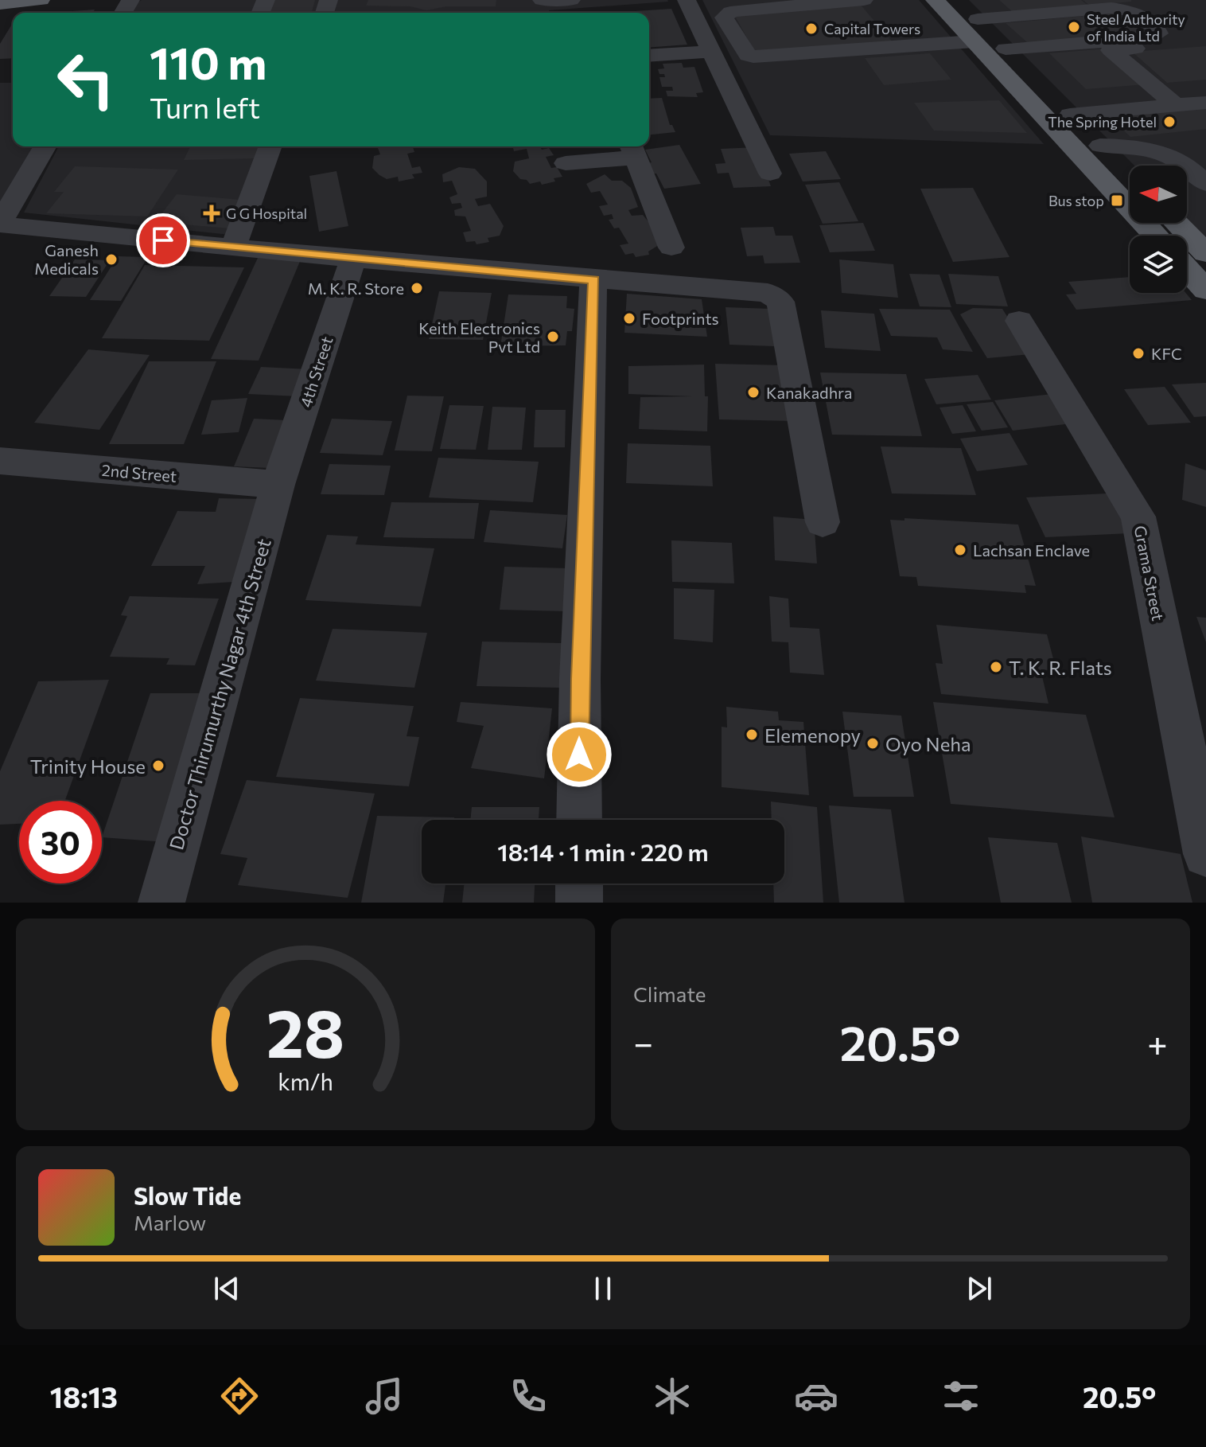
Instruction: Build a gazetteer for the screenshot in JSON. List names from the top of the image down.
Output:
{
  "streets": {
    "street": [
      "4th Street",
      "2nd Street",
      "Grama Street",
      "Doctor Thirumurthy Nagar 4th Street"
    ]
  },
  "crossings": [
    ["4th Street", "2nd Street"],
    ["4th Street", "Doctor Thirumurthy Nagar 4th Street"],
    ["2nd Street", "Doctor Thirumurthy Nagar 4th Street"]
  ],
  "places": {
    "other": [
      "Steel Authority of India Ltd",
      "Capital Towers",
      "The Spring Hotel",
      "Ganesh Medicals",
      "M. K. R. Store",
      "Footprints",
      "Keith Electronics Pvt Ltd",
      "KFC",
      "Kanakadhra",
      "Lachsan Enclave",
      "T. K. R. Flats",
      "Elemenopy",
      "Oyo Neha",
      "Trinity House"
    ],
    "transit": ["Bus stop"],
    "health": ["G G Hospital"]
  },
  "north": "left",
  "page": {
    "turn": ["110 m", "Turn left"],
    "limit": "30",
    "trip": "18:14 · 1 min · 220 m",
    "tile": "Climate",
    "heat": ["−", "20.5°", "+"],
    "song": ["Slow Tide", "Marlow"],
    "tabs": ["18:13", "20.5°"],
    "gauge": ["28", "km/h"]
  }
}
